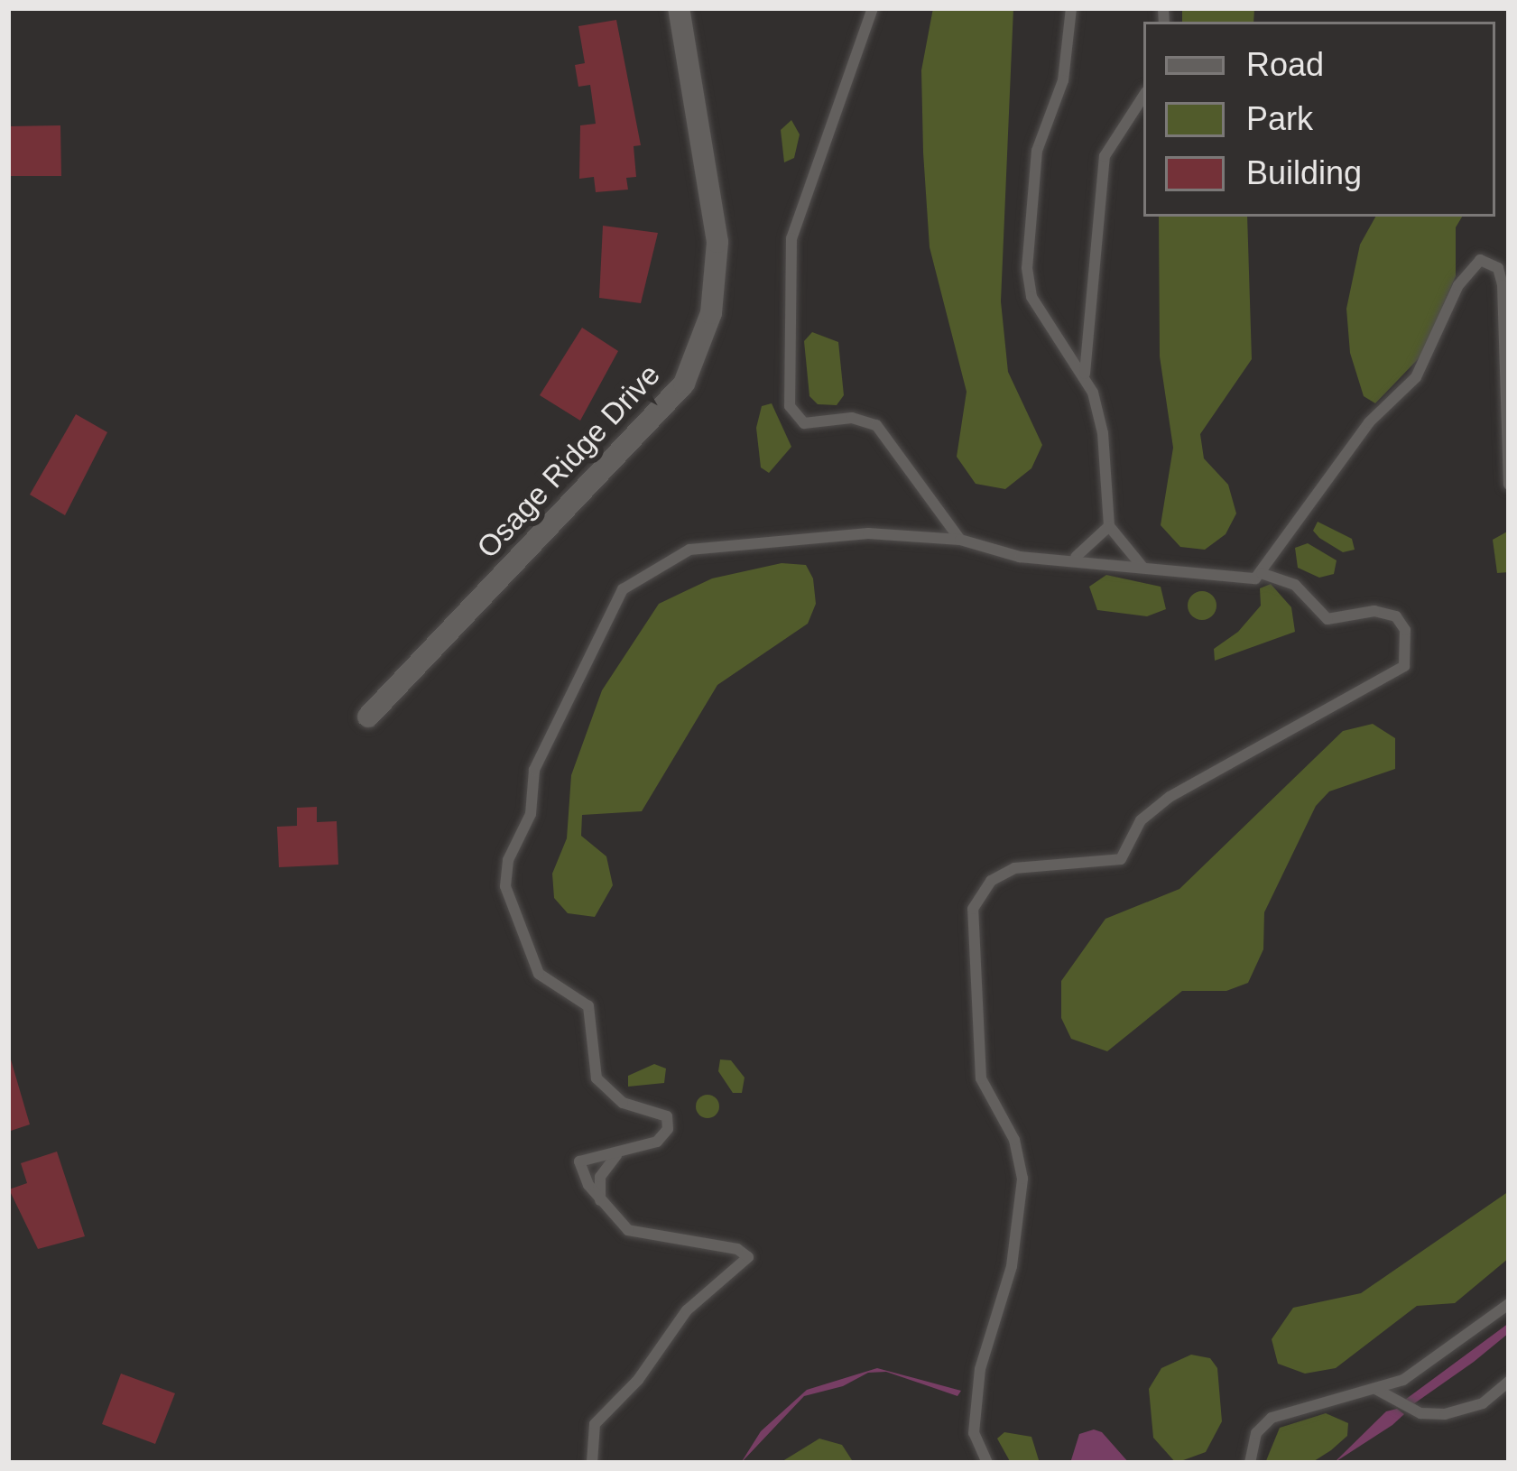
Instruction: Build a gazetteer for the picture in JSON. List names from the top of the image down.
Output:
{
  "streets": {
    "street": ["Osage Ridge Drive"]
  },
  "legend": ["Road", "Park", "Building"]
}
